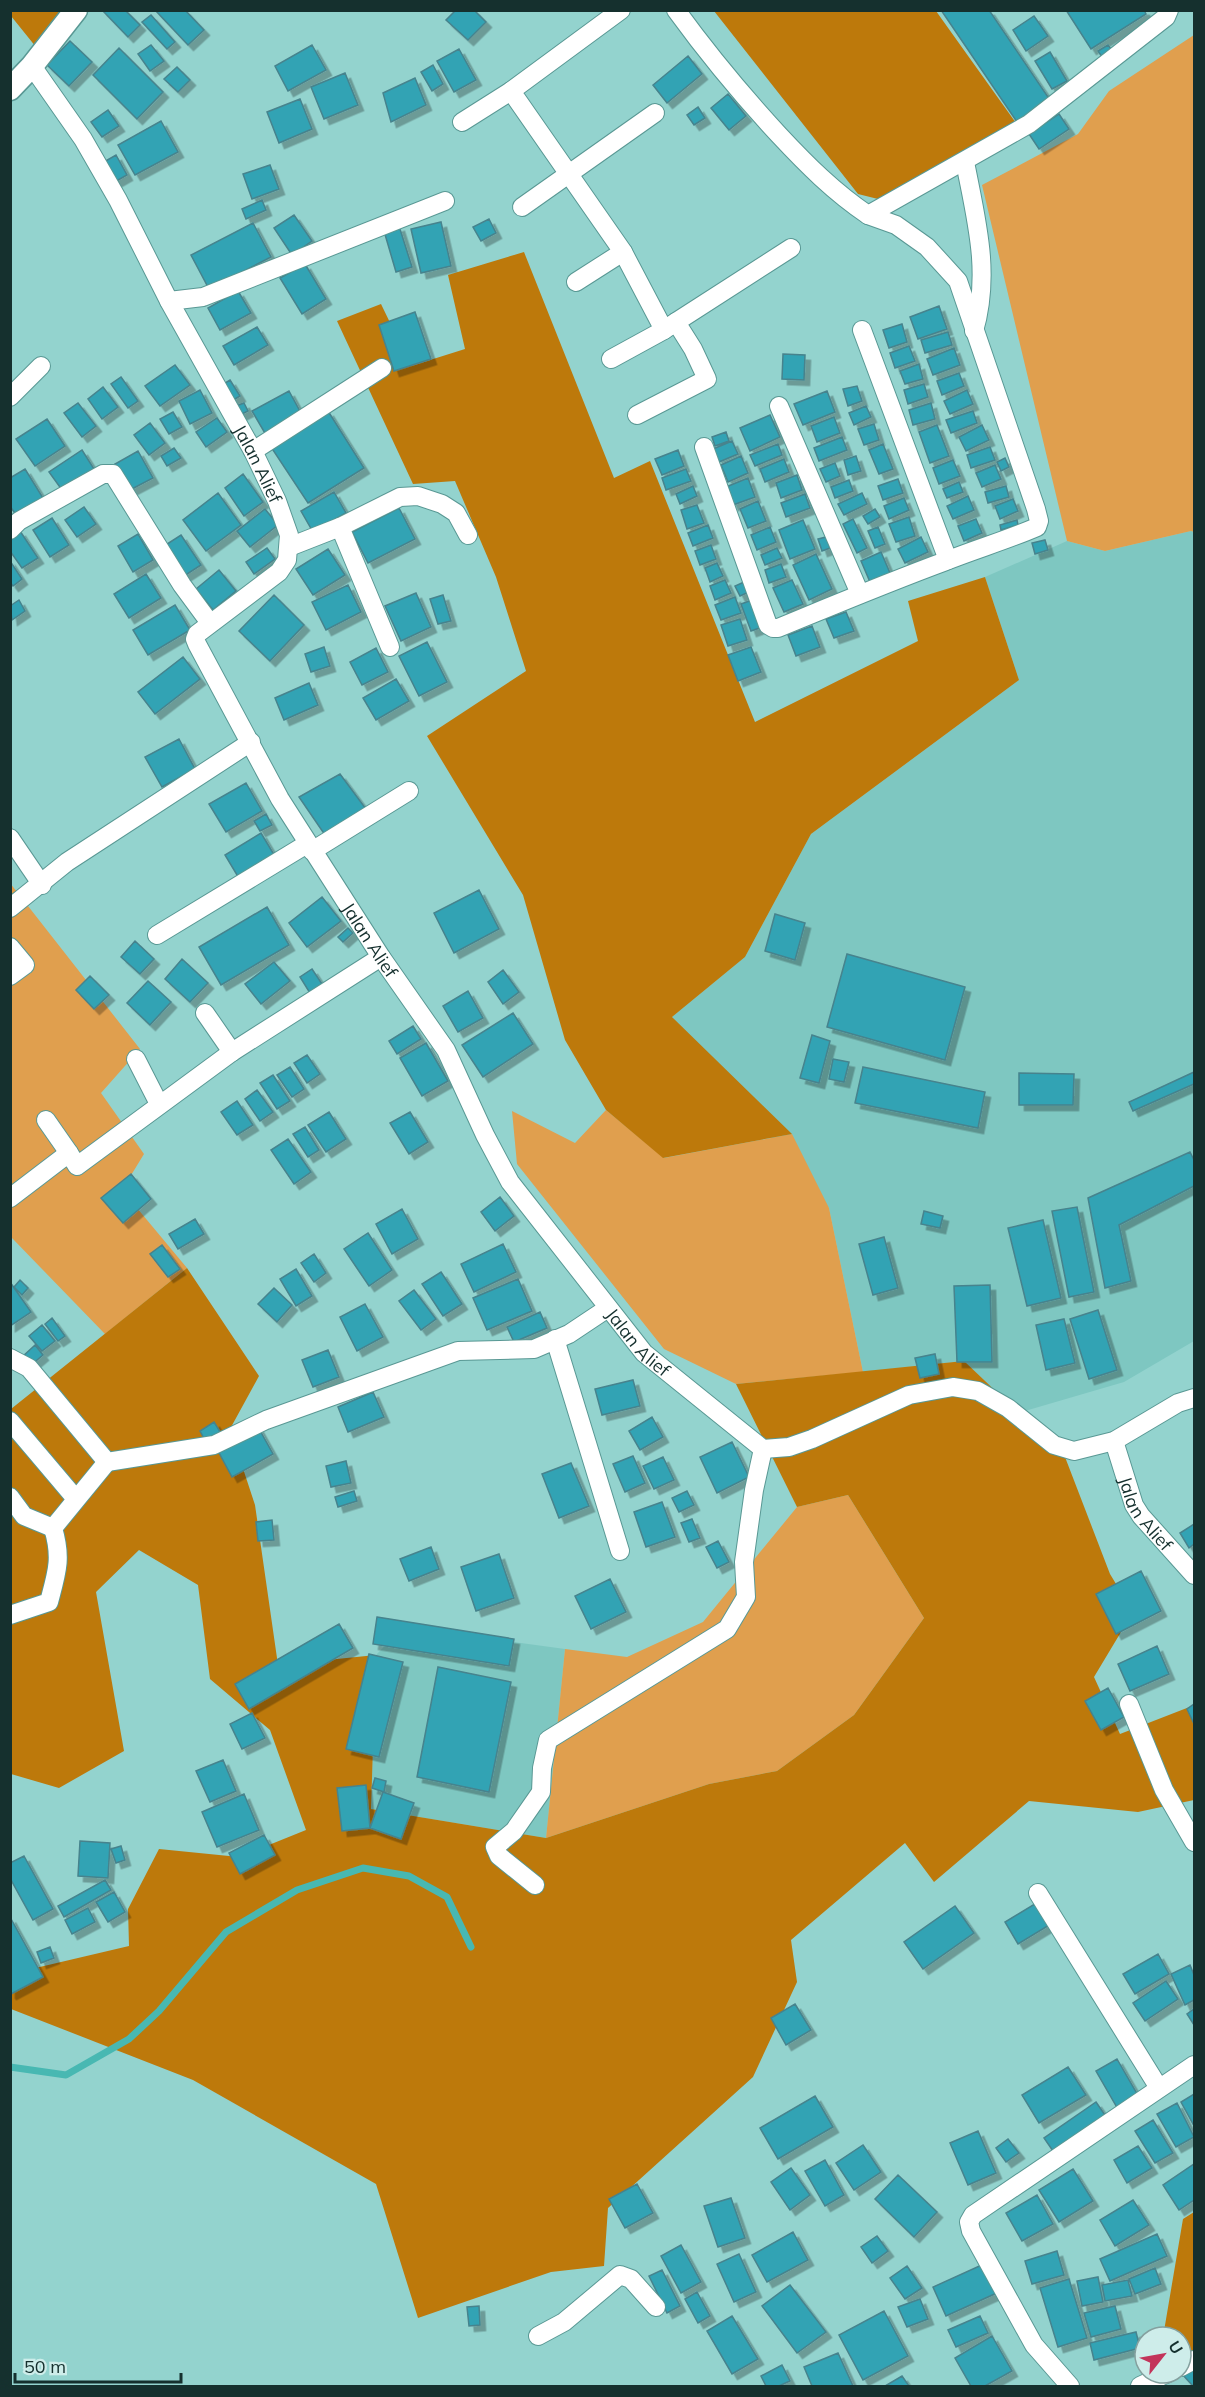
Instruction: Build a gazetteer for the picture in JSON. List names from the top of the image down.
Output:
{
  "streets": {
    "street": ["Jalan Alief"]
  },
  "scale_bar": "50 m",
  "north": "top right"
}
